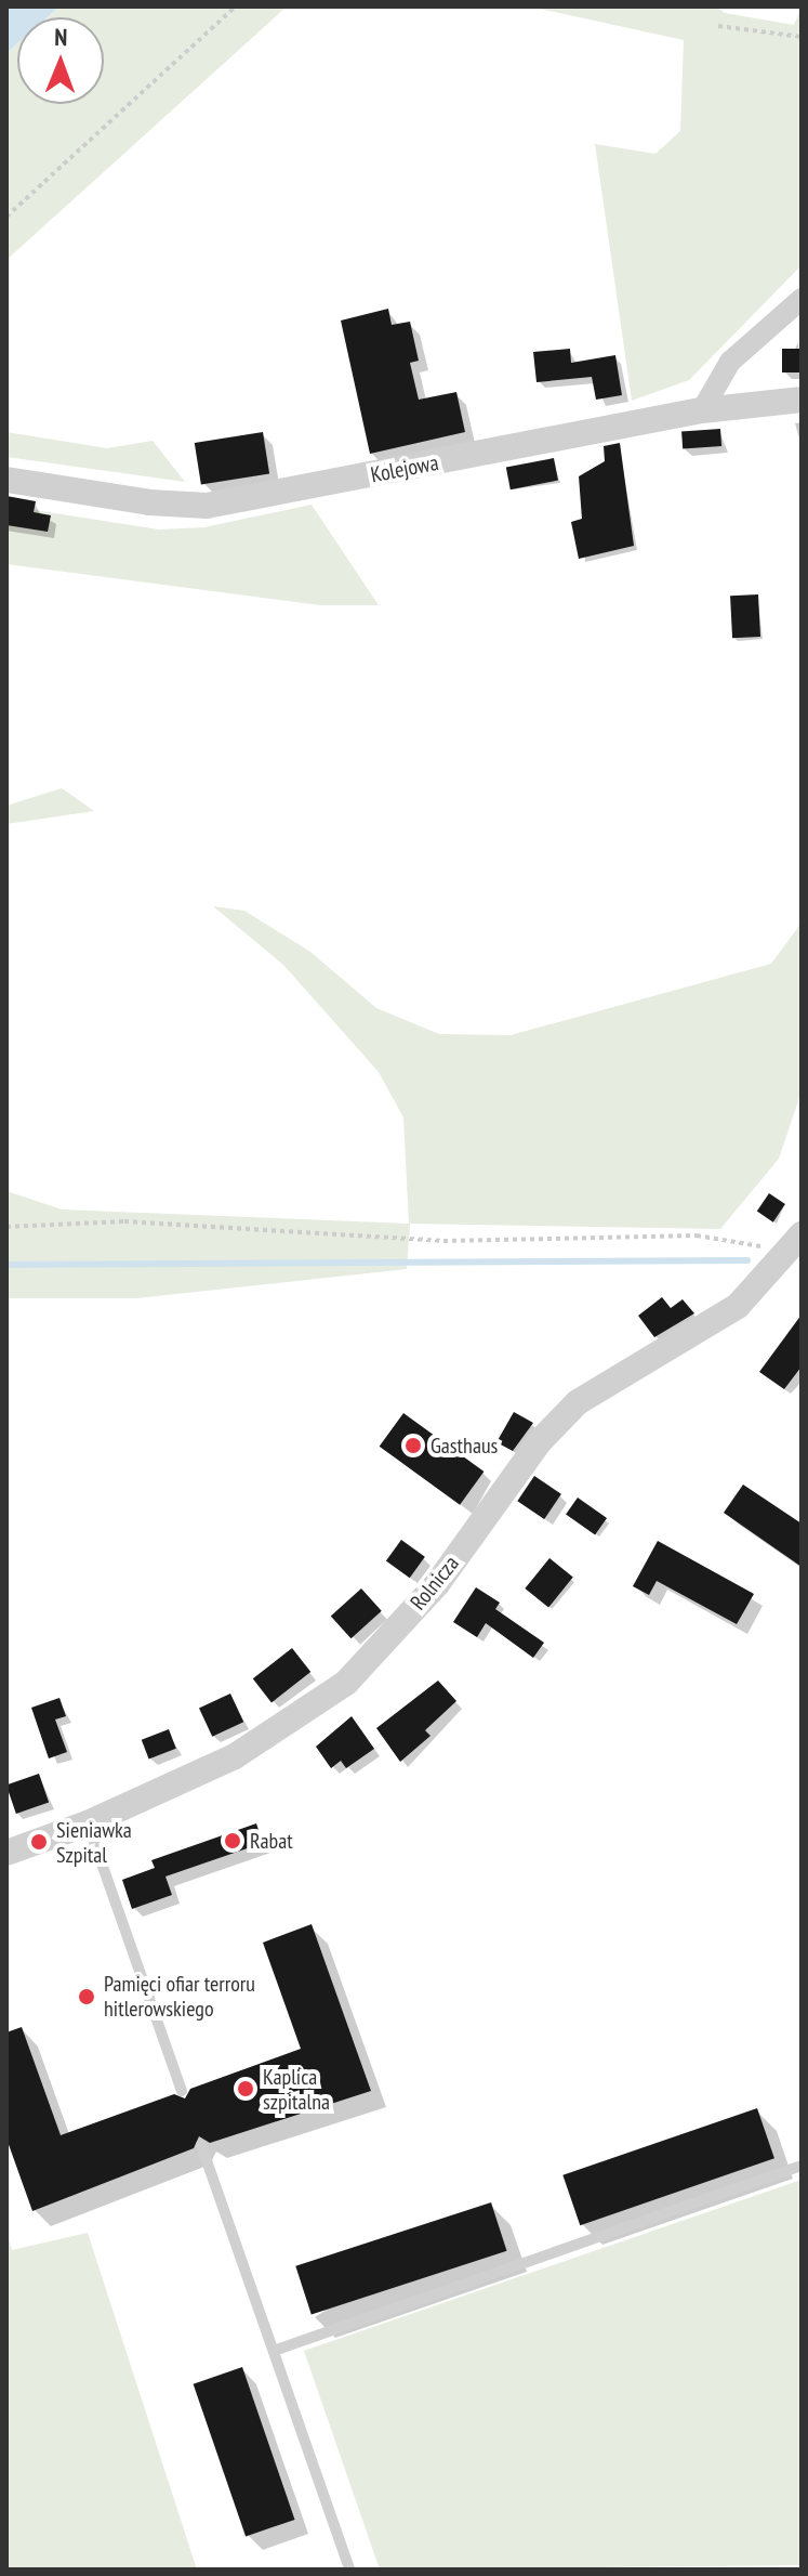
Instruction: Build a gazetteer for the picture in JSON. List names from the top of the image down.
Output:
{
  "streets": {
    "street": ["Kolejowa", "Rolnicza"]
  },
  "places": [
    "Gasthaus",
    "Rabat",
    "Sieniawka Szpital",
    "Pamięci ofiar terroru hitlerowskiego",
    "Kaplica szpitalna"
  ],
  "north": "top"
}
